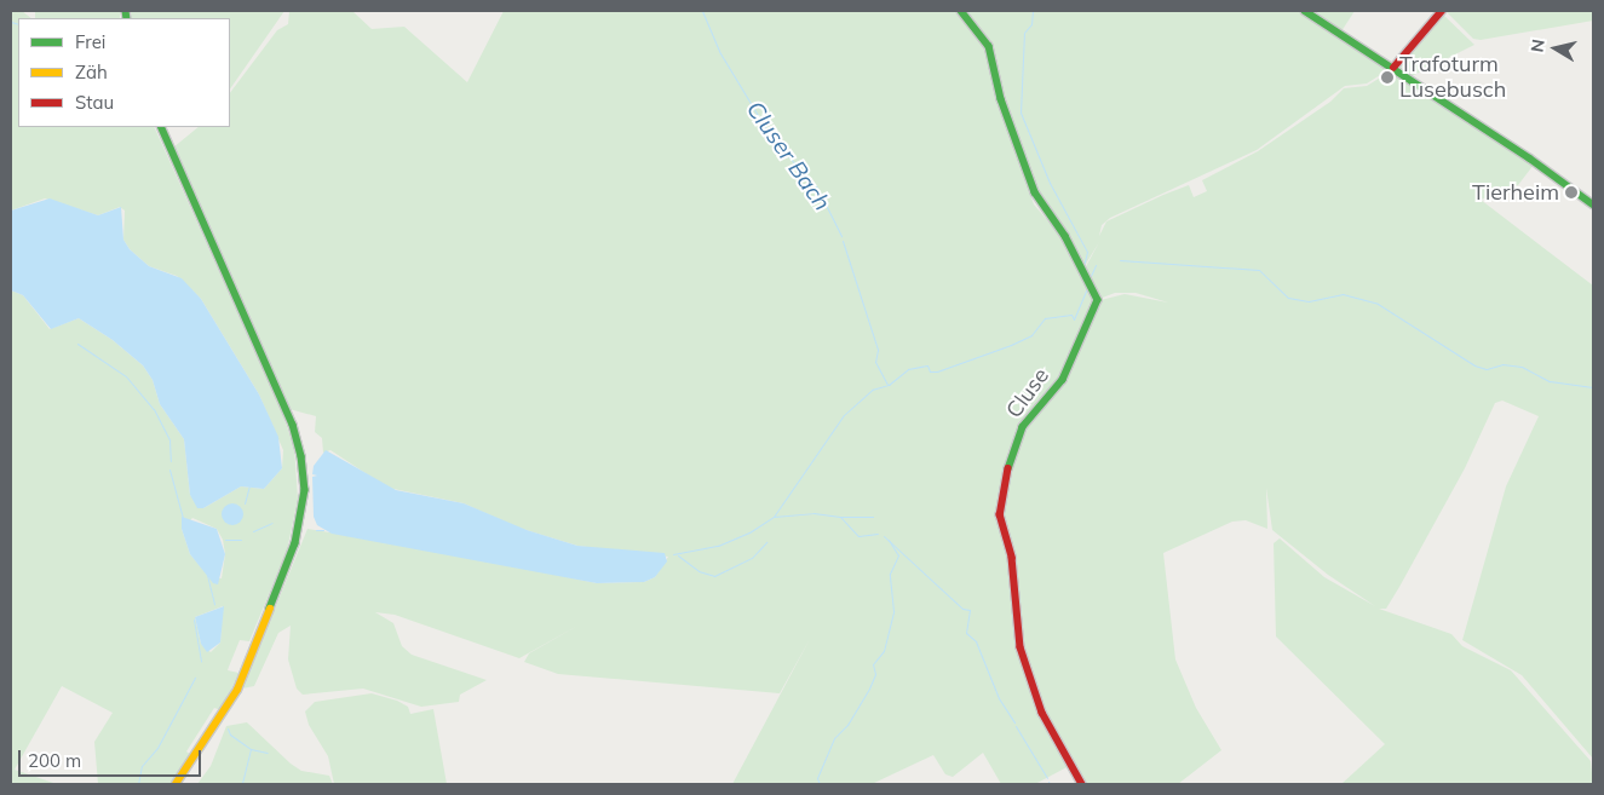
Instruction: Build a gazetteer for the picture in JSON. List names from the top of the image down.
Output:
{
  "streets": {
    "main road": ["Cluse"]
  },
  "water": ["Cluser Bach"],
  "places": ["Trafoturm Lusebusch", "Tierheim"],
  "legend": ["Frei", "Zäh", "Stau"],
  "scale_bar": "200 m",
  "north": "left"
}
